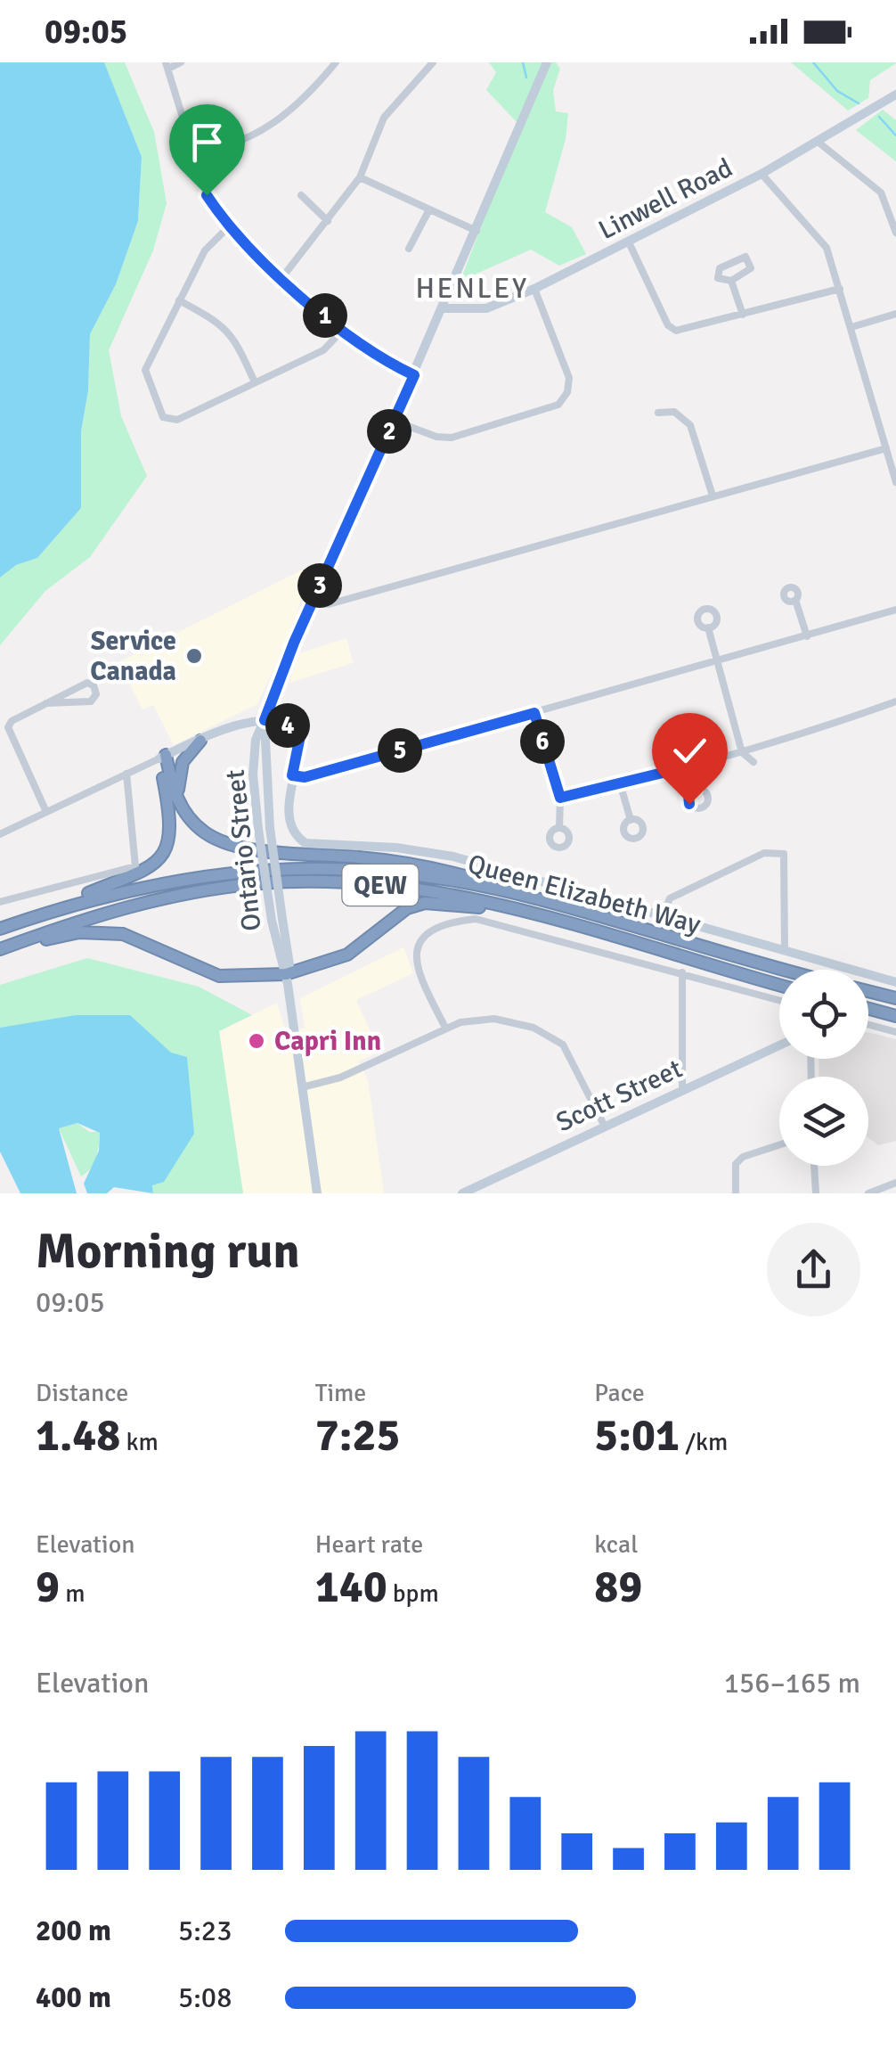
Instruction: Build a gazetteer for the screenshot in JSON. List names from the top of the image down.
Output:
{
  "streets": {
    "highway": ["QEW", "Queen Elizabeth Way"],
    "main road": ["Linwell Road", "Ontario Street", "Scott Street"]
  },
  "crossings": [
    ["Linwell Road", "Ontario Street"]
  ],
  "districts": ["HENLEY"],
  "places": ["Service Canada", "Capri Inn"],
  "page": {
    "status": "09:05",
    "pins": [
      "1",
      "2",
      "3",
      "4",
      "6",
      "5"
    ],
    "heading": ["Morning run", "09:05"],
    "stats": [
      ["Distance", "1.48 km"],
      ["Time", "7:25"],
      ["Pace", "5:01 /km"],
      ["Elevation", "9 m"],
      ["Heart rate", "140 bpm"],
      ["kcal", "89"]
    ],
    "chart": ["Elevation", "156–165 m"],
    "list": [
      {
        "name": "200 m",
        "note": "5:23"
      },
      {
        "name": "400 m",
        "note": "5:08"
      }
    ]
  }
}
